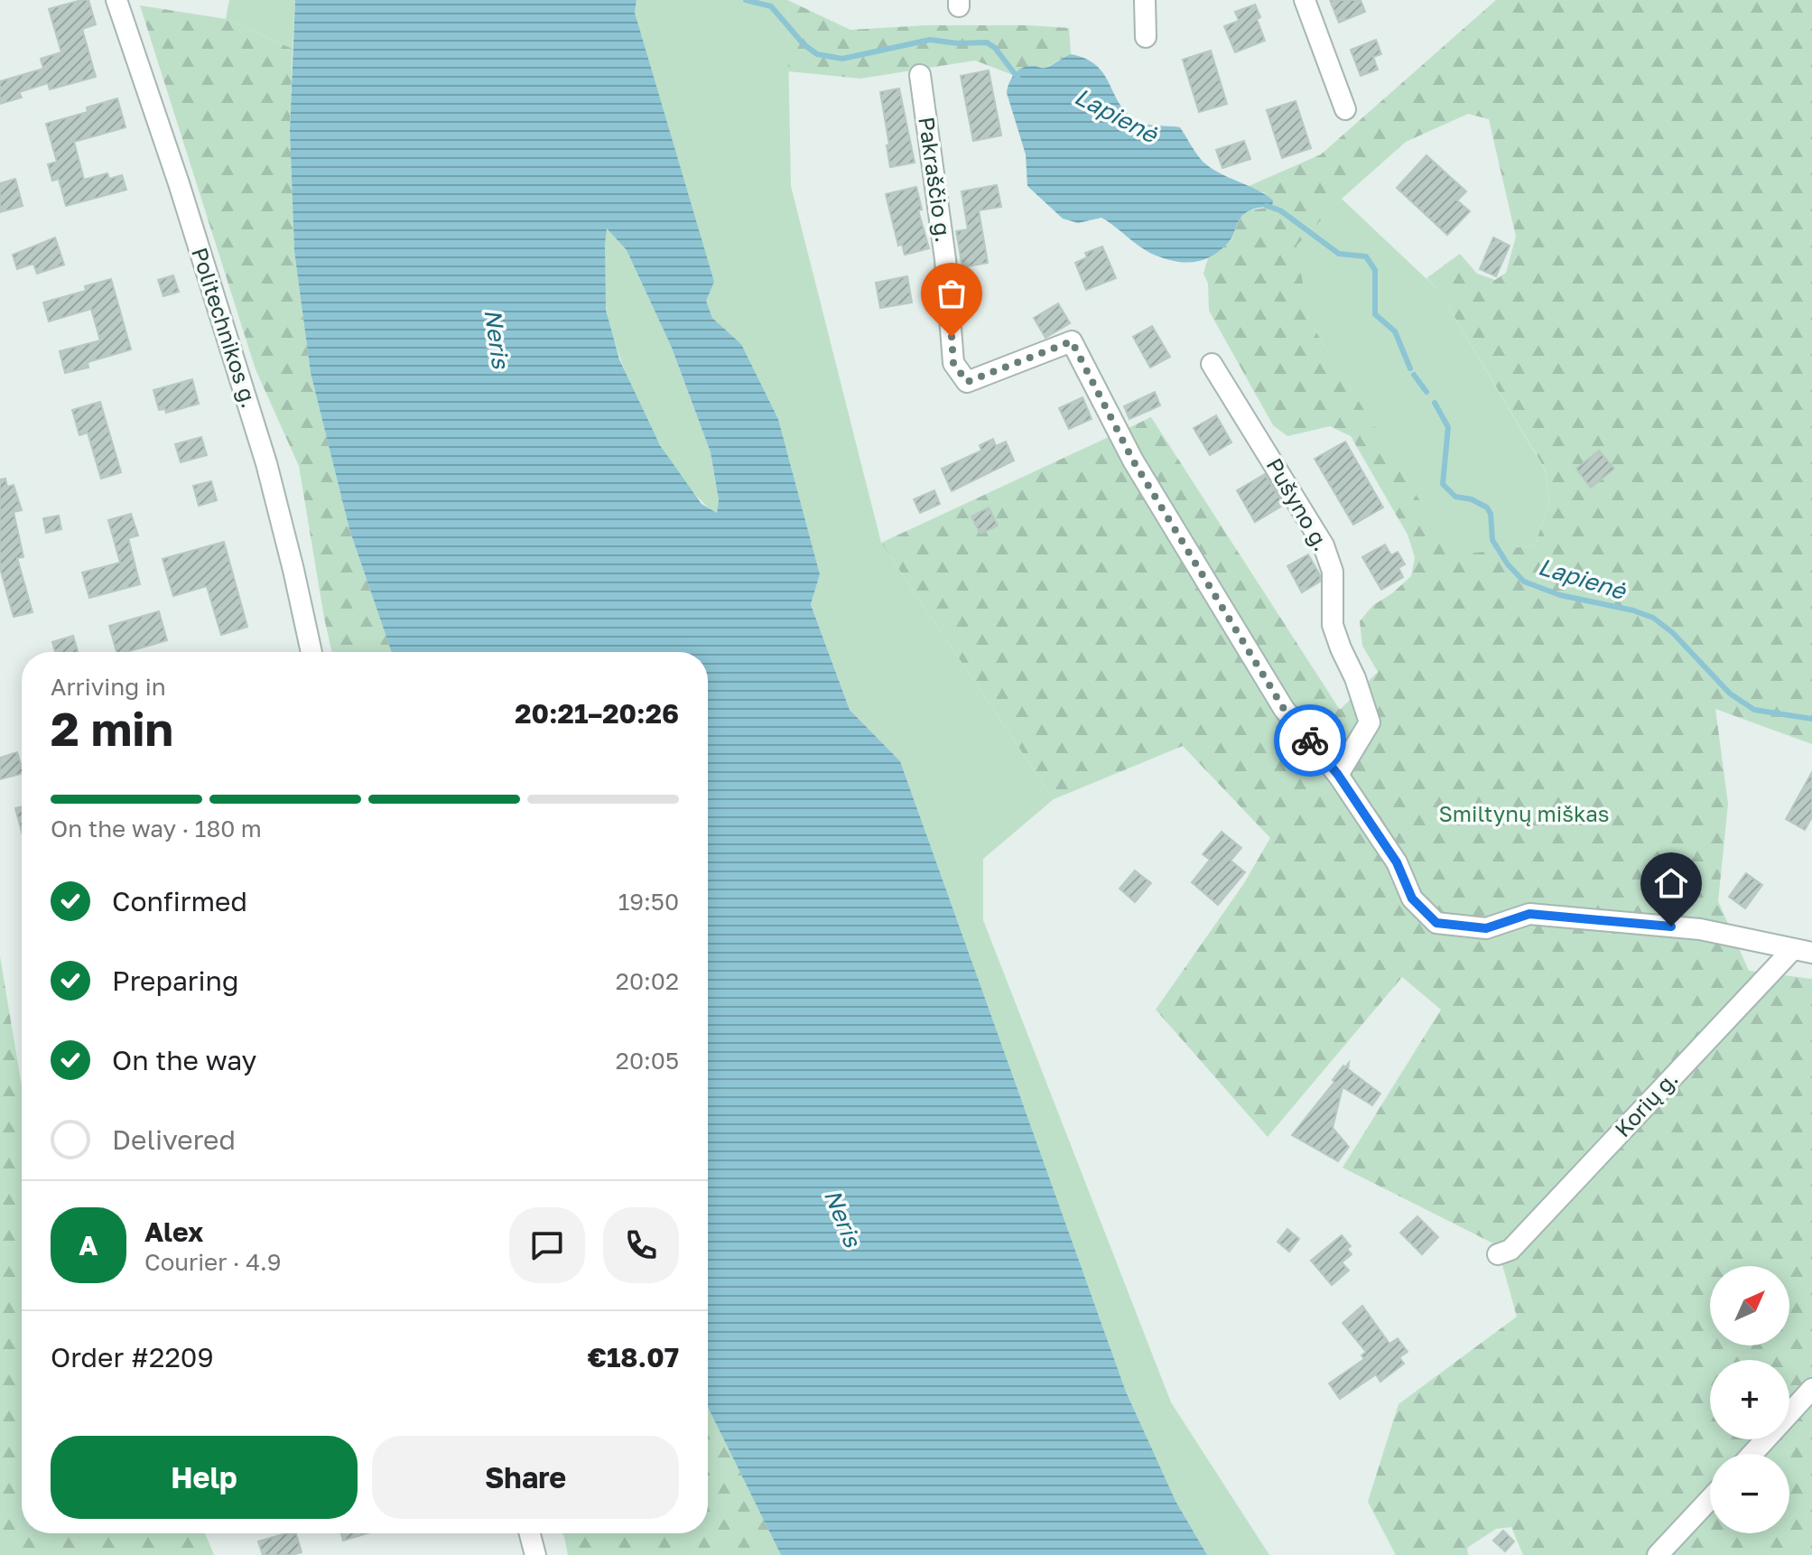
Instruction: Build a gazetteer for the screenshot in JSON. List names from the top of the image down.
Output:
{
  "streets": {
    "street": [
      "Pakraščio g.",
      "Politechnikos g.",
      "Pušyno g.",
      "Korių g."
    ]
  },
  "crossings": [
    ["Pakraščio g.", "Pušyno g."]
  ],
  "water": ["Lapienė", "Neris"],
  "parks": ["Smiltynų miškas"],
  "north": "top right",
  "page": {
    "heading": ["2 min", "Arriving in", "20:21–20:26"],
    "panel": [
      "Alex",
      "Courier · 4.9",
      "Order #2209",
      "€18.07"
    ],
    "bar": "On the way · 180 m",
    "list": [
      ["Confirmed", "19:50"],
      ["Preparing", "20:02"],
      ["On the way", "20:05"],
      "Delivered"
    ],
    "round": "A",
    "map_buttons": ["+", "−"],
    "buttons": ["Help", "Share"]
  }
}
